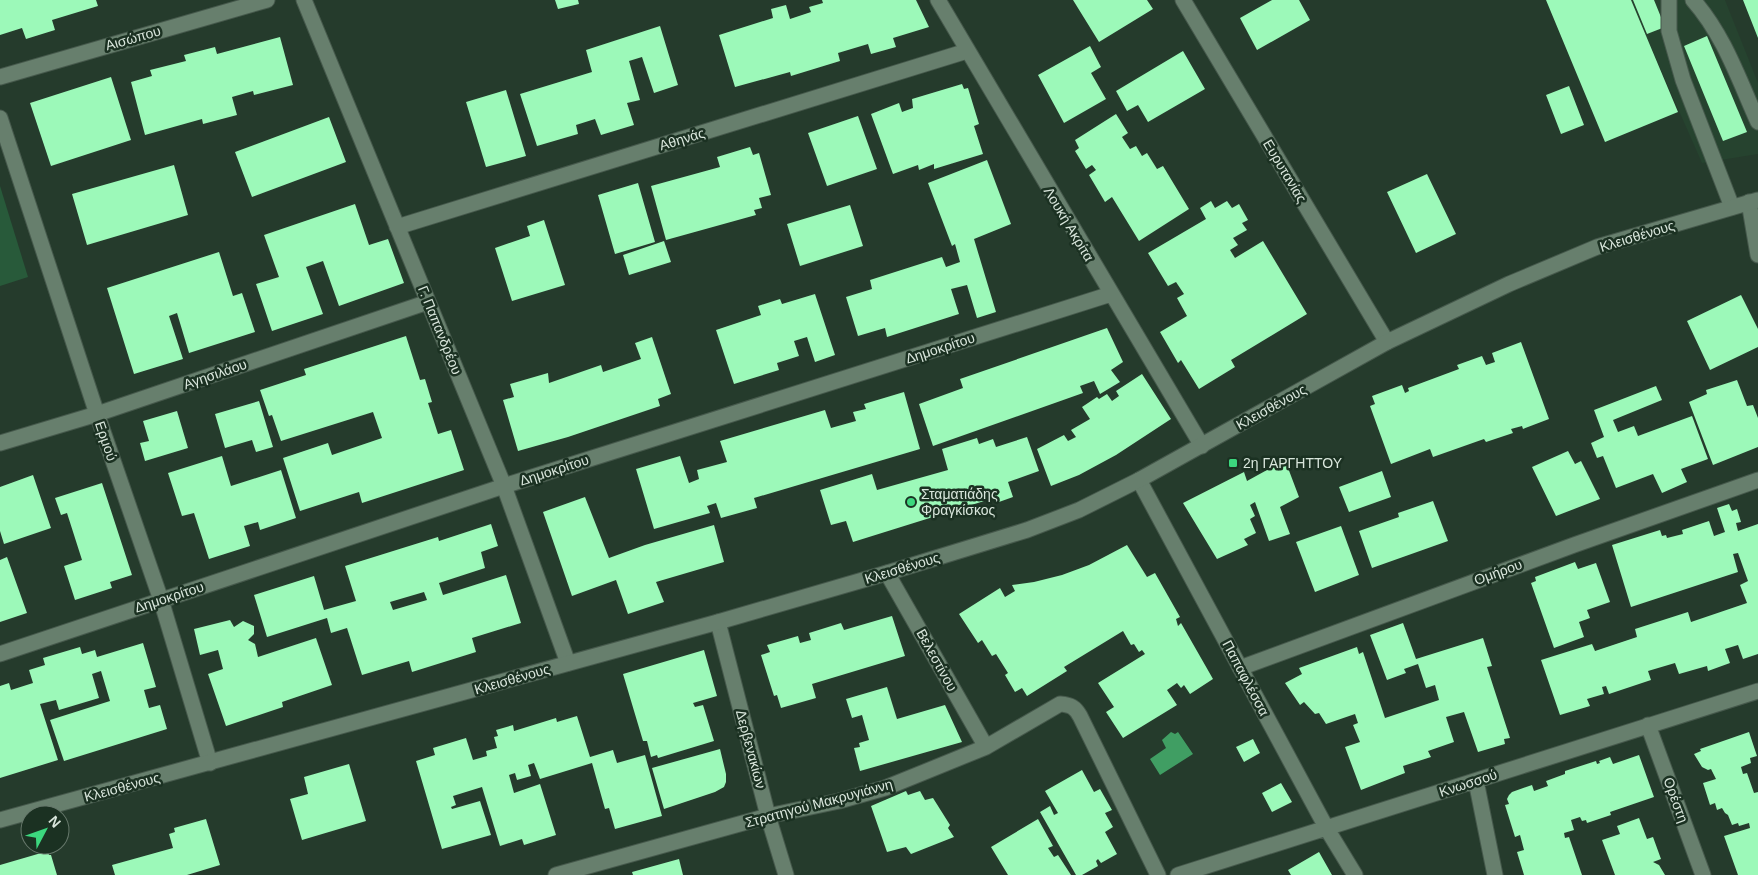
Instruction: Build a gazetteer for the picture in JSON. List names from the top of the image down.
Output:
{
  "streets": {
    "street": [
      "Αισώπου",
      "Αθηνάς",
      "Ευρυτανίας",
      "Λουκή Ακρίτα",
      "Κλεισθένους",
      "Γ. Παπανδρέου",
      "Δημοκρίτου",
      "Αγησιλάου",
      "Ερμού",
      "Ομήρου",
      "Βελεστίνου",
      "Παπαφλέσσα",
      "Δερβενακίων",
      "Κνωσσού",
      "Ορέστη",
      "Στρατηγού Μακρυγιάννη"
    ]
  },
  "crossings": [
    ["Αθηνάς", "Λουκή Ακρίτα"],
    ["Αθηνάς", "Γ. Παπανδρέου"],
    ["Ευρυτανίας", "Κλεισθένους"],
    ["Λουκή Ακρίτα", "Κλεισθένους"],
    ["Λουκή Ακρίτα", "Δημοκρίτου"],
    ["Κλεισθένους", "Γ. Παπανδρέου"],
    ["Κλεισθένους", "Ερμού"],
    ["Κλεισθένους", "Βελεστίνου"],
    ["Κλεισθένους", "Παπαφλέσσα"],
    ["Κλεισθένους", "Δερβενακίων"],
    ["Γ. Παπανδρέου", "Δημοκρίτου"],
    ["Γ. Παπανδρέου", "Αγησιλάου"],
    ["Δημοκρίτου", "Ερμού"],
    ["Αγησιλάου", "Ερμού"],
    ["Ομήρου", "Παπαφλέσσα"],
    ["Βελεστίνου", "Στρατηγού Μακρυγιάννη"],
    ["Παπαφλέσσα", "Κνωσσού"],
    ["Δερβενακίων", "Στρατηγού Μακρυγιάννη"],
    ["Κνωσσού", "Ορέστη"]
  ],
  "places": {
    "transit": ["2η ΓΑΡΓΗΤΤΟΥ"],
    "other": ["Σταματιάδης Φραγκίσκος"]
  },
  "north": "top right"
}
